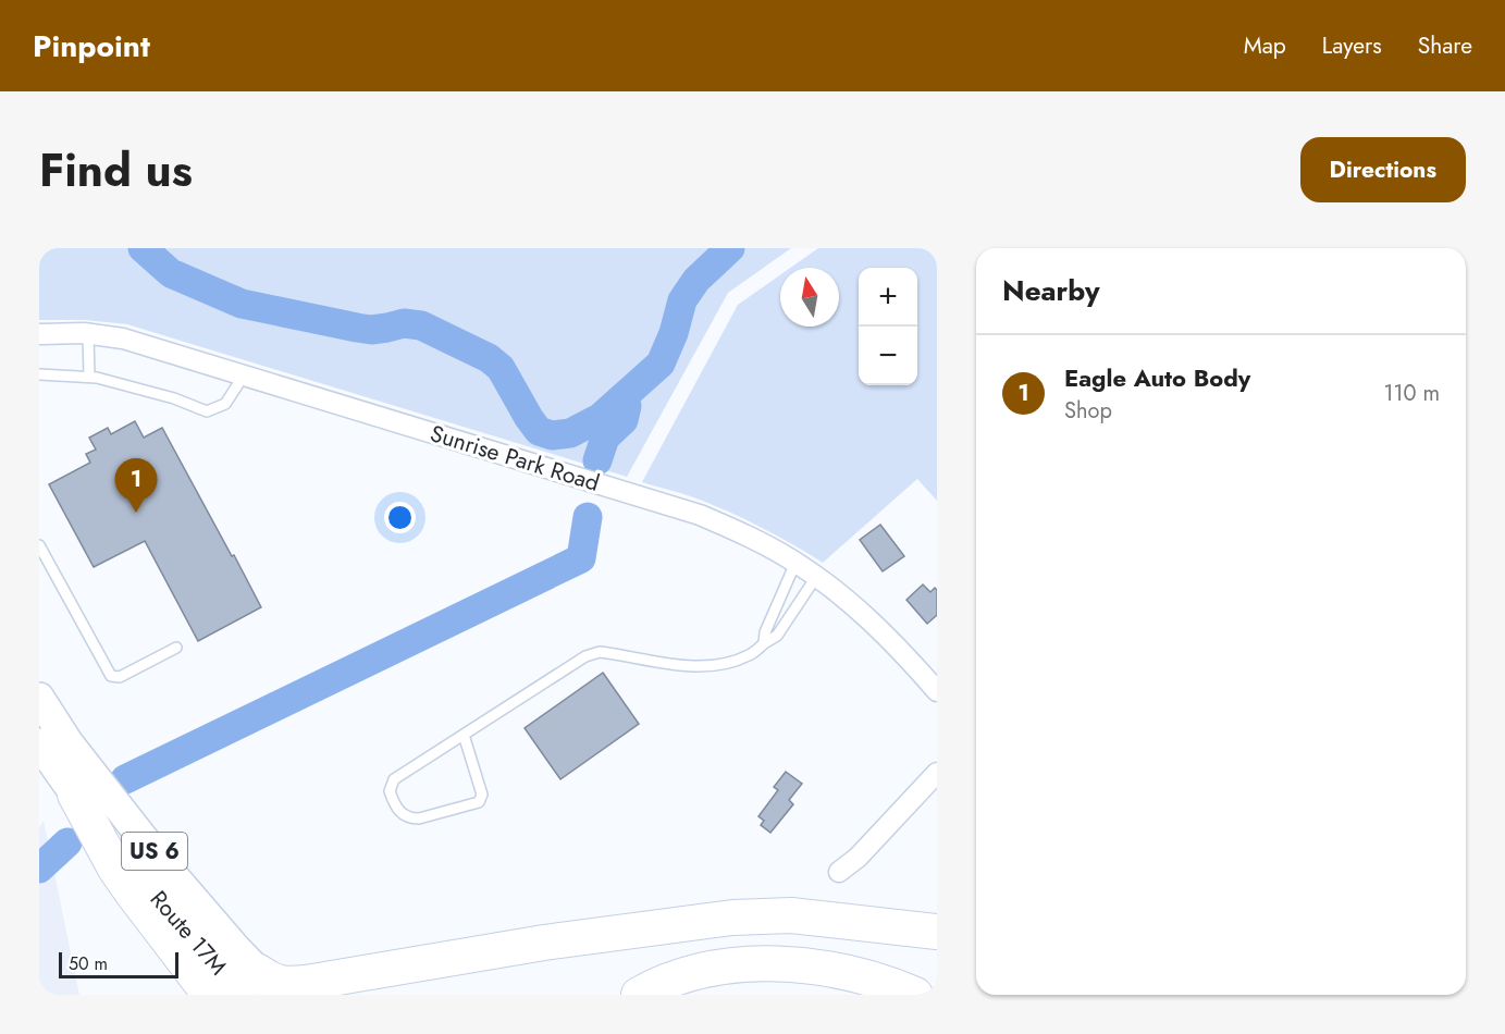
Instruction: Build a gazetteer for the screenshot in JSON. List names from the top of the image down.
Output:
{
  "streets": {
    "highway": ["US 6"],
    "main road": ["Route 17M"],
    "street": ["Sunrise Park Road"]
  },
  "crossings": [
    ["US 6", "Route 17M"]
  ],
  "scale_bar": "50 m",
  "north": "top",
  "page": {
    "header": "Pinpoint",
    "nav": ["Map", "Layers", "Share"],
    "title": "Find us",
    "buttons": "Directions",
    "heading": "Nearby",
    "map_buttons": ["+", "−"],
    "list": [
      {
        "mark": "1",
        "name": "Eagle Auto Body",
        "note": "Shop",
        "value": "110 m"
      }
    ],
    "pins": "1",
    "scale": "50 m"
  }
}
